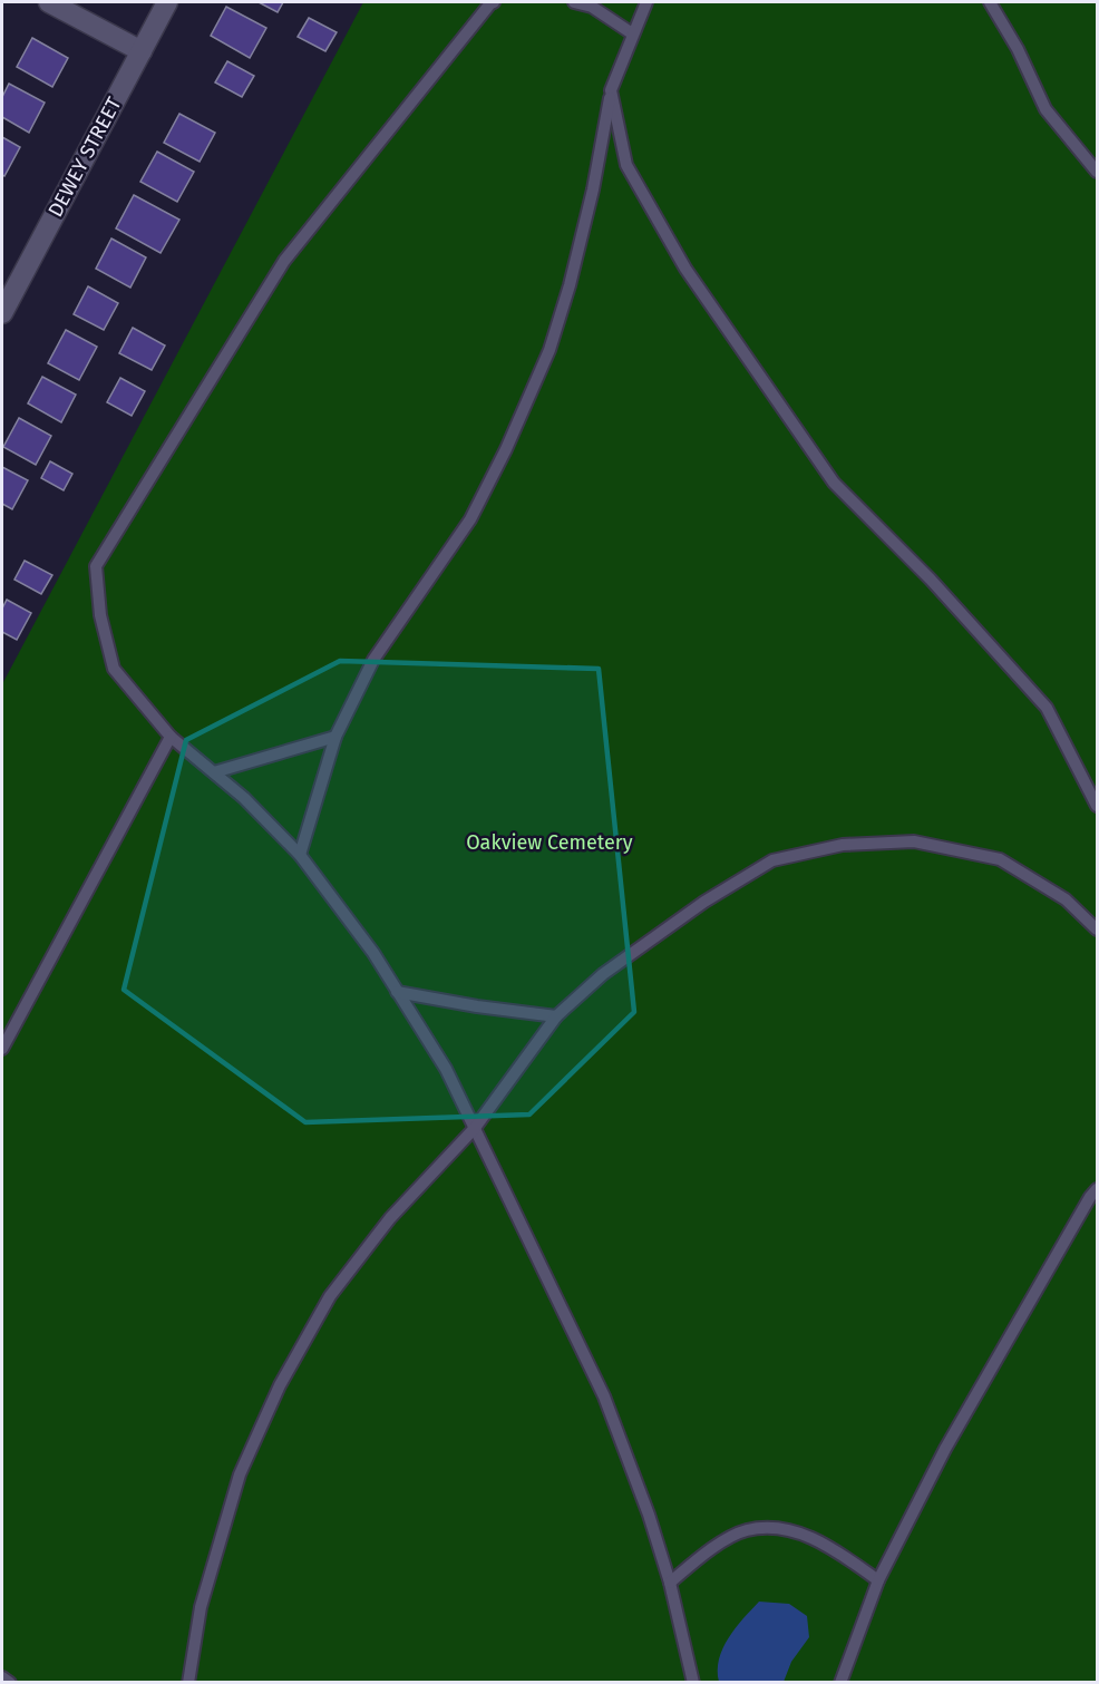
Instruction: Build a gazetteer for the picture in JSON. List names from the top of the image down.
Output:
{
  "streets": {
    "street": ["DEWEY STREET"]
  },
  "parks": ["Oakview Cemetery"]
}
